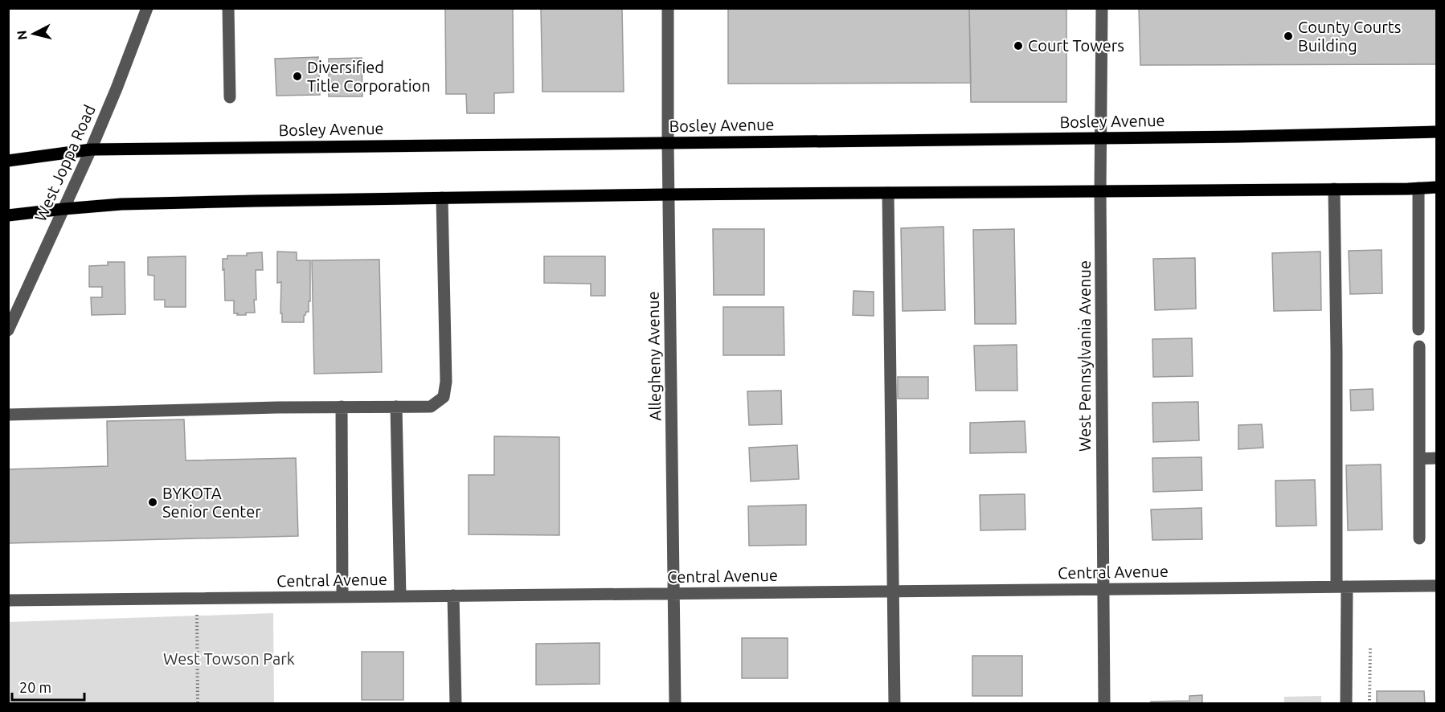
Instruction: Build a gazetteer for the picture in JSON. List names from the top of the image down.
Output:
{
  "streets": {
    "main road": ["Bosley Avenue"],
    "street": [
      "West Joppa Road",
      "Allegheny Avenue",
      "West Pennsylvania Avenue",
      "Central Avenue"
    ]
  },
  "crossings": [
    ["Bosley Avenue", "West Joppa Road"],
    ["Bosley Avenue", "Allegheny Avenue"],
    ["Bosley Avenue", "West Pennsylvania Avenue"],
    ["Allegheny Avenue", "Central Avenue"],
    ["West Pennsylvania Avenue", "Central Avenue"]
  ],
  "parks": ["West Towson Park"],
  "places": [
    "County Courts Building",
    "Court Towers",
    "Diversified Title Corporation",
    "BYKOTA Senior Center"
  ],
  "scale_bar": "20 m",
  "north": "left"
}
